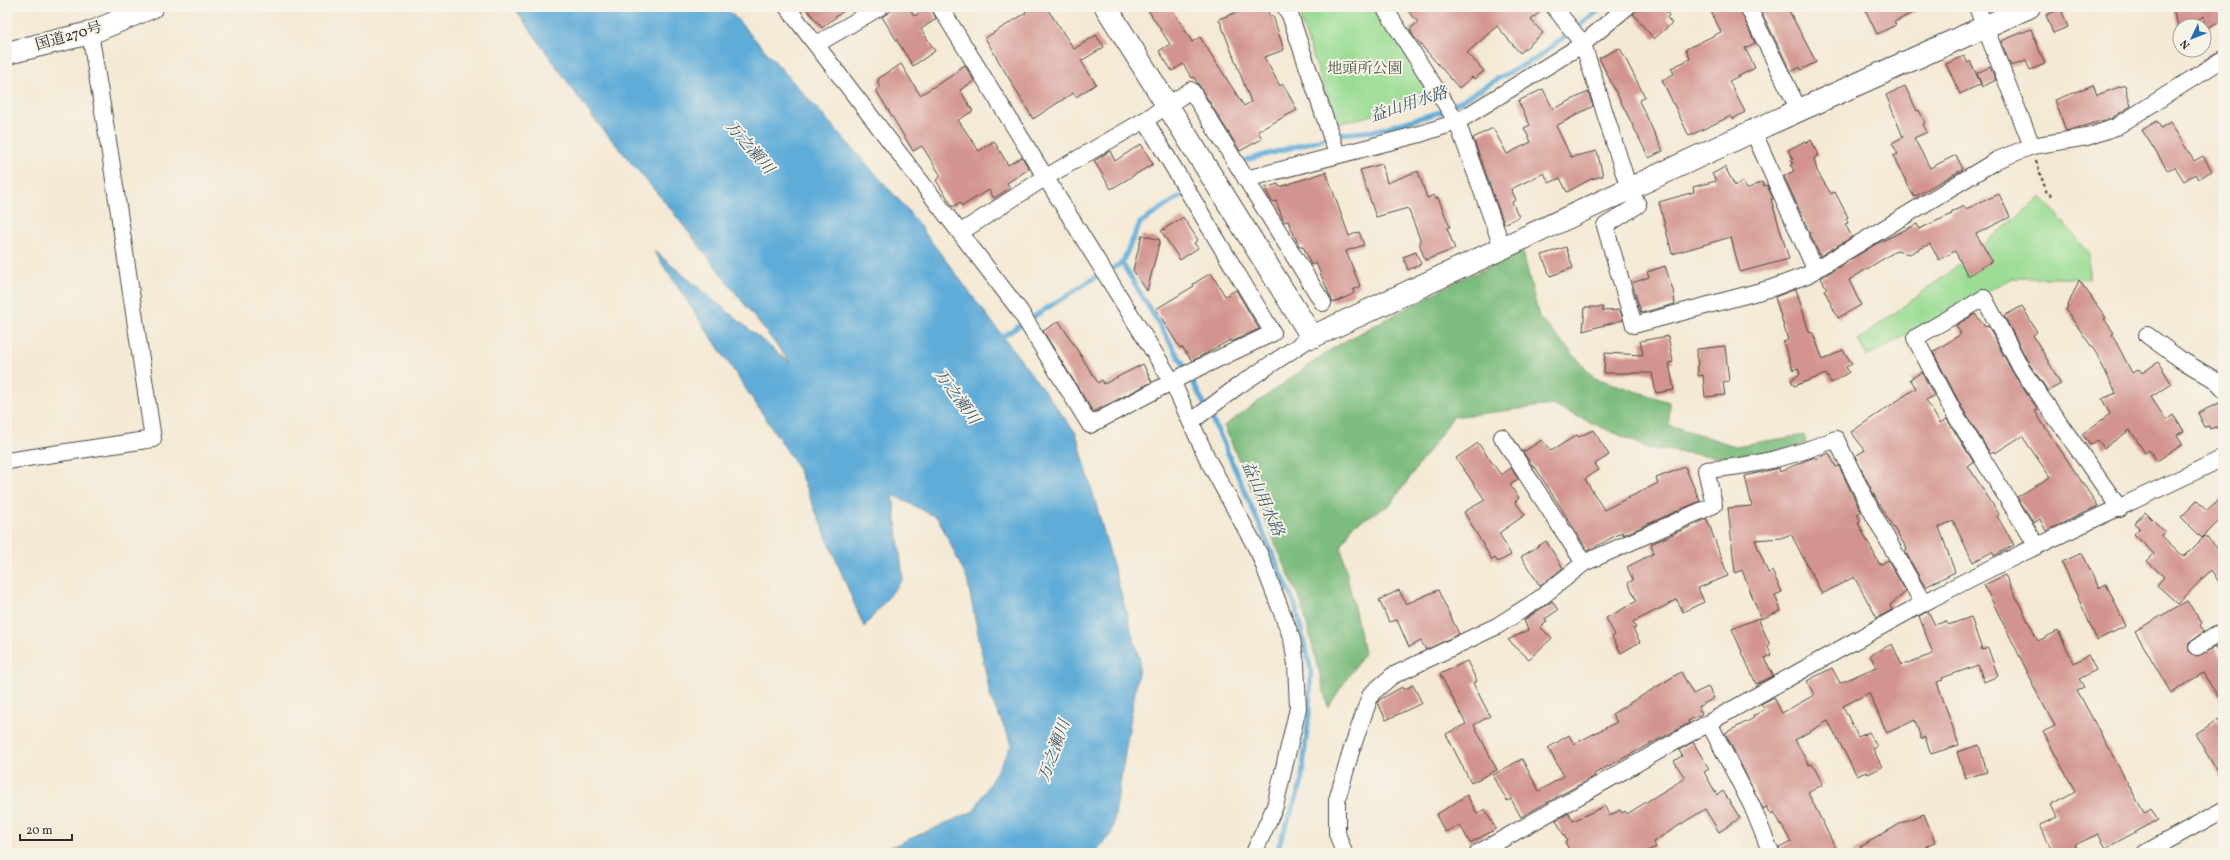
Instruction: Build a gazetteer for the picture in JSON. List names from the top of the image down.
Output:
{
  "streets": {
    "main road": ["国道270号"]
  },
  "water": ["益山用水路", "万之瀬川"],
  "parks": ["地頭所公園"],
  "scale_bar": "20 m",
  "north": "bottom left"
}
